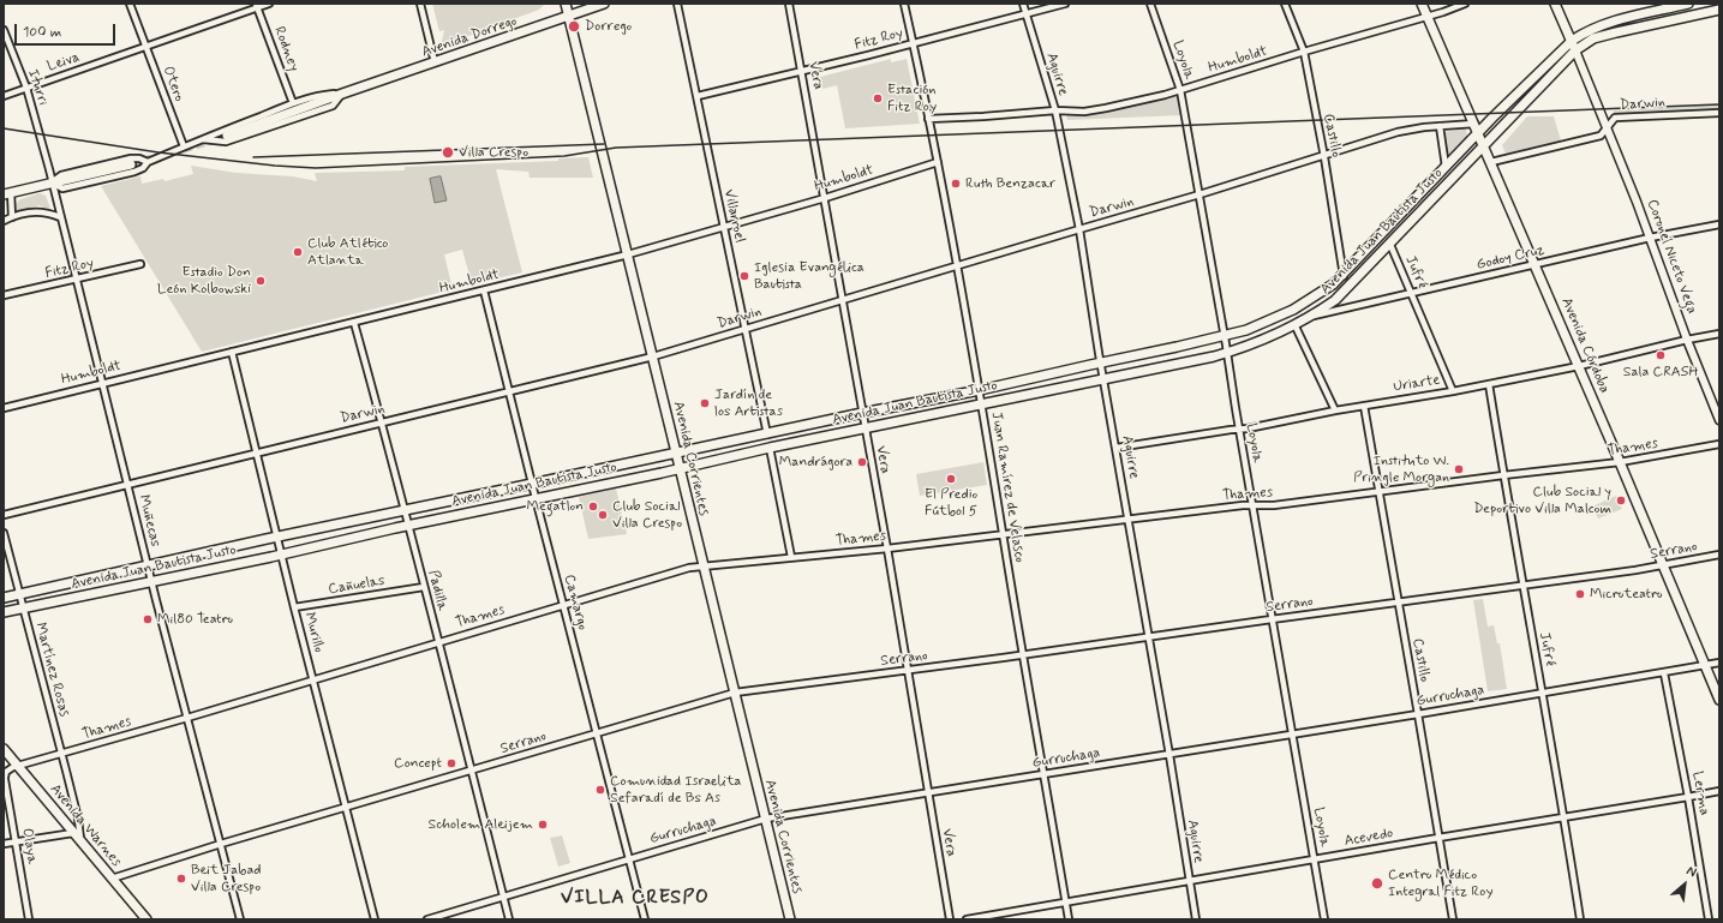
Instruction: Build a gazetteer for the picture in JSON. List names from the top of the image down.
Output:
{
  "streets": {
    "main road": [
      "Avenida Dorrego",
      "Avenida Juan Bautista Justo",
      "Avenida Córdoba",
      "Avenida Corrientes",
      "Avenida Warnes"
    ],
    "street": [
      "Fitz Roy",
      "Rodney",
      "Loyola",
      "Humboldt",
      "Leiva",
      "Aguirre",
      "Vera",
      "Otero",
      "Iturri",
      "Darwin",
      "Castillo",
      "Villarroel",
      "Coronel Niceto Vega",
      "Godoy Cruz",
      "Jufré",
      "Uriarte",
      "Thames",
      "Juan Ramírez de Velasco",
      "Muñecas",
      "Serrano",
      "Cañuelas",
      "Padilla",
      "Camargo",
      "Murillo",
      "Martínez Rosas",
      "Gurruchaga",
      "Lerma",
      "Acevedo",
      "Olaya"
    ]
  },
  "crossings": [
    ["Avenida Dorrego", "Rodney"],
    ["Avenida Dorrego", "Otero"],
    ["Avenida Dorrego", "Iturri"],
    ["Avenida Dorrego", "Avenida Corrientes"],
    ["Avenida Dorrego", "Muñecas"],
    ["Fitz Roy", "Aguirre"],
    ["Fitz Roy", "Vera"],
    ["Fitz Roy", "Villarroel"],
    ["Fitz Roy", "Juan Ramírez de Velasco"],
    ["Fitz Roy", "Muñecas"],
    ["Rodney", "Leiva"],
    ["Loyola", "Humboldt"],
    ["Loyola", "Darwin"],
    ["Loyola", "Avenida Juan Bautista Justo"],
    ["Loyola", "Uriarte"],
    ["Loyola", "Thames"],
    ["Loyola", "Serrano"],
    ["Loyola", "Gurruchaga"],
    ["Loyola", "Acevedo"],
    ["Humboldt", "Aguirre"],
    ["Humboldt", "Vera"],
    ["Humboldt", "Castillo"],
    ["Humboldt", "Villarroel"],
    ["Humboldt", "Avenida Córdoba"],
    ["Humboldt", "Avenida Corrientes"],
    ["Humboldt", "Juan Ramírez de Velasco"],
    ["Humboldt", "Muñecas"],
    ["Humboldt", "Padilla"],
    ["Humboldt", "Camargo"],
    ["Humboldt", "Murillo"],
    ["Leiva", "Otero"],
    ["Leiva", "Iturri"],
    ["Aguirre", "Darwin"],
    ["Aguirre", "Avenida Juan Bautista Justo"],
    ["Aguirre", "Uriarte"],
    ["Aguirre", "Thames"],
    ["Aguirre", "Serrano"],
    ["Aguirre", "Gurruchaga"],
    ["Aguirre", "Acevedo"],
    ["Vera", "Darwin"],
    ["Vera", "Avenida Juan Bautista Justo"],
    ["Vera", "Thames"],
    ["Vera", "Serrano"],
    ["Vera", "Gurruchaga"],
    ["Iturri", "Muñecas"],
    ["Darwin", "Castillo"],
    ["Darwin", "Villarroel"],
    ["Darwin", "Avenida Juan Bautista Justo"],
    ["Darwin", "Coronel Niceto Vega"],
    ["Darwin", "Avenida Córdoba"],
    ["Darwin", "Avenida Corrientes"],
    ["Darwin", "Juan Ramírez de Velasco"],
    ["Darwin", "Muñecas"],
    ["Darwin", "Padilla"],
    ["Darwin", "Camargo"],
    ["Darwin", "Murillo"],
    ["Castillo", "Avenida Juan Bautista Justo"],
    ["Castillo", "Uriarte"],
    ["Castillo", "Thames"],
    ["Castillo", "Serrano"],
    ["Castillo", "Gurruchaga"],
    ["Castillo", "Acevedo"],
    ["Villarroel", "Avenida Juan Bautista Justo"],
    ["Avenida Juan Bautista Justo", "Coronel Niceto Vega"],
    ["Avenida Juan Bautista Justo", "Godoy Cruz"],
    ["Avenida Juan Bautista Justo", "Jufré"],
    ["Avenida Juan Bautista Justo", "Avenida Córdoba"],
    ["Avenida Juan Bautista Justo", "Avenida Corrientes"],
    ["Avenida Juan Bautista Justo", "Juan Ramírez de Velasco"],
    ["Avenida Juan Bautista Justo", "Muñecas"],
    ["Avenida Juan Bautista Justo", "Padilla"],
    ["Avenida Juan Bautista Justo", "Camargo"],
    ["Avenida Juan Bautista Justo", "Murillo"],
    ["Avenida Juan Bautista Justo", "Martínez Rosas"],
    ["Coronel Niceto Vega", "Godoy Cruz"],
    ["Coronel Niceto Vega", "Uriarte"],
    ["Godoy Cruz", "Jufré"],
    ["Godoy Cruz", "Avenida Córdoba"],
    ["Jufré", "Uriarte"],
    ["Jufré", "Thames"],
    ["Jufré", "Serrano"],
    ["Jufré", "Gurruchaga"],
    ["Jufré", "Acevedo"],
    ["Avenida Córdoba", "Uriarte"],
    ["Avenida Córdoba", "Thames"],
    ["Avenida Córdoba", "Serrano"],
    ["Avenida Córdoba", "Gurruchaga"],
    ["Thames", "Avenida Corrientes"],
    ["Thames", "Juan Ramírez de Velasco"],
    ["Thames", "Muñecas"],
    ["Thames", "Padilla"],
    ["Thames", "Camargo"],
    ["Thames", "Murillo"],
    ["Thames", "Martínez Rosas"],
    ["Thames", "Avenida Warnes"],
    ["Thames", "Olaya"],
    ["Avenida Corrientes", "Serrano"],
    ["Avenida Corrientes", "Gurruchaga"],
    ["Juan Ramírez de Velasco", "Serrano"],
    ["Juan Ramírez de Velasco", "Gurruchaga"],
    ["Juan Ramírez de Velasco", "Acevedo"],
    ["Muñecas", "Serrano"],
    ["Serrano", "Padilla"],
    ["Serrano", "Camargo"],
    ["Serrano", "Murillo"],
    ["Serrano", "Avenida Warnes"],
    ["Cañuelas", "Padilla"],
    ["Cañuelas", "Murillo"],
    ["Padilla", "Gurruchaga"],
    ["Camargo", "Gurruchaga"],
    ["Martínez Rosas", "Avenida Warnes"],
    ["Gurruchaga", "Lerma"],
    ["Lerma", "Acevedo"],
    ["Avenida Warnes", "Olaya"]
  ],
  "districts": ["VILLA CRESPO"],
  "places": [
    "Dorrego",
    "Estación Fitz Roy",
    "Villa Crespo",
    "Ruth Benzacar",
    "Club Atlético Atlanta",
    "Iglesia Evangélica Bautista",
    "Estadio Don León Kolbowski",
    "Sala CRASH",
    "Jardín de los Artistas",
    "Mandrágora",
    "Instituto W. Pringle Morgan",
    "El Predio Fútbol 5",
    "Club Social y Deportivo Villa Malcom",
    "Megatlon",
    "Club Social Villa Crespo",
    "Microteatro",
    "Mil80 Teatro",
    "Concept",
    "Comunidad Israelita Sefaradí de Bs As",
    "Scholem Aleijem",
    "Beit Jabad Villa Crespo",
    "Centro Médico Integral Fitz Roy"
  ],
  "scale_bar": "100 m",
  "north": "top right"
}
